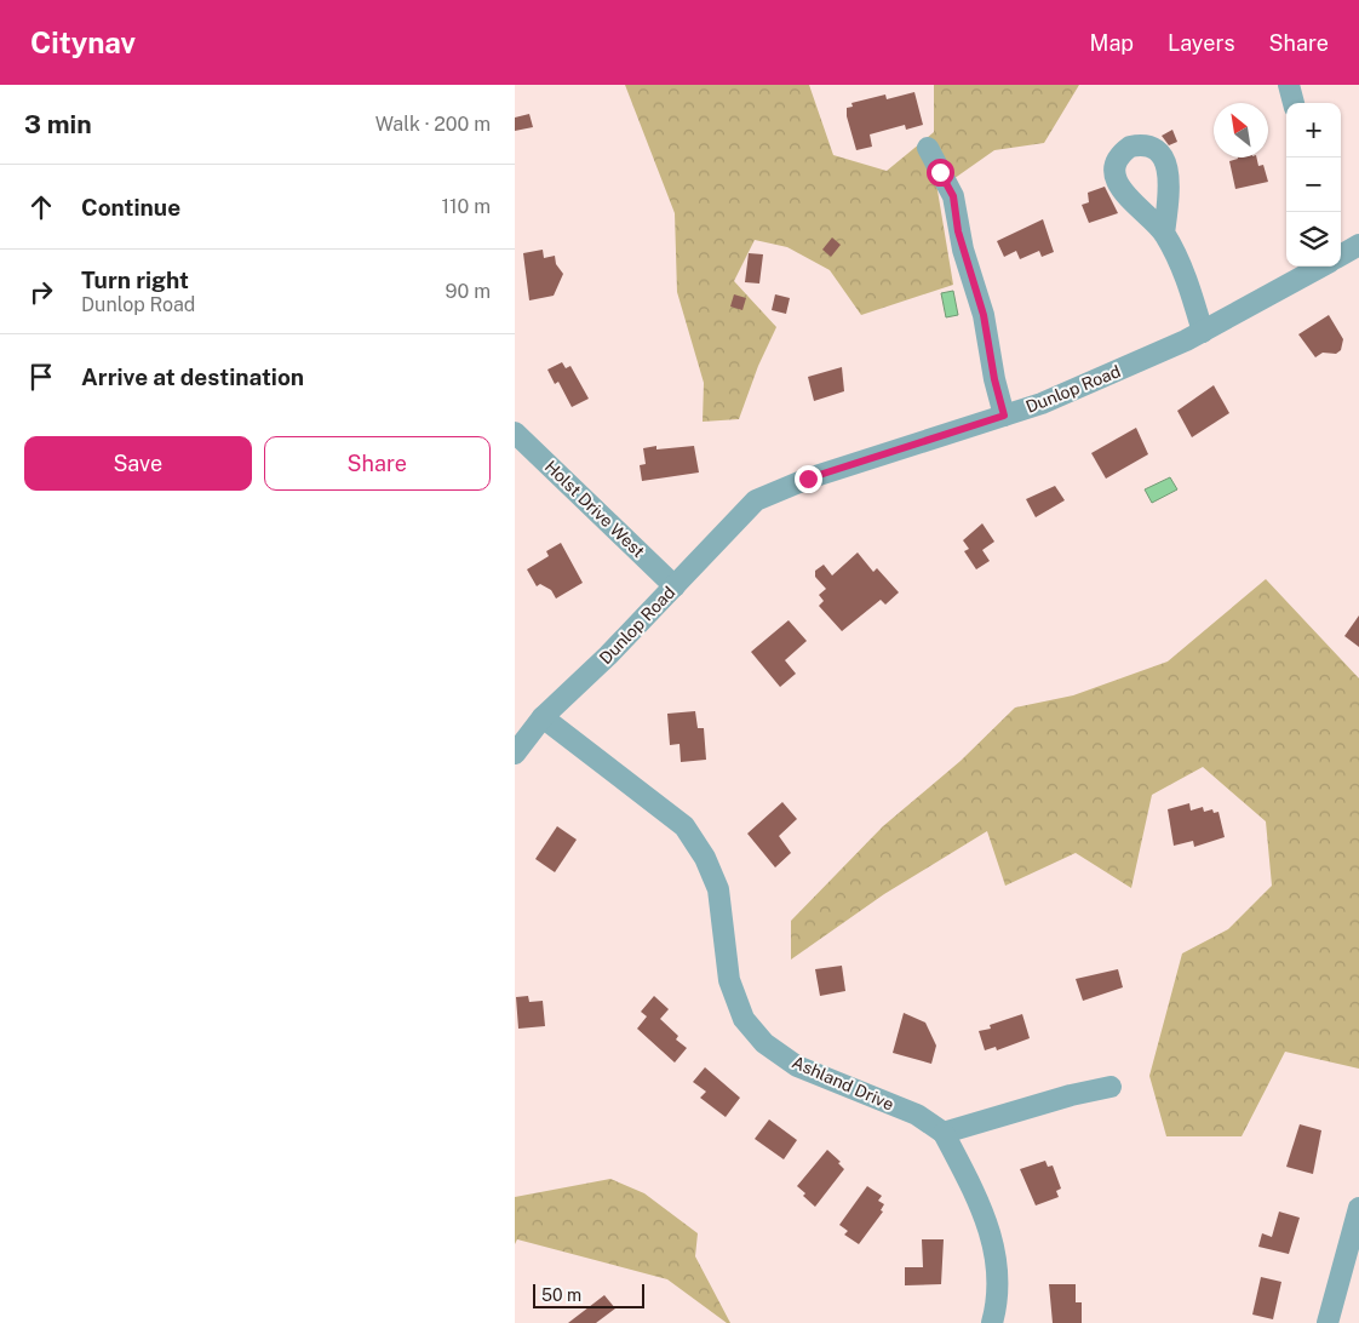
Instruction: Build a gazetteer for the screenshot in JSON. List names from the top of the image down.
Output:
{
  "streets": {
    "street": ["Dunlop Road", "Holst Drive West", "Ashland Drive"]
  },
  "crossings": [
    ["Dunlop Road", "Holst Drive West"],
    ["Dunlop Road", "Ashland Drive"]
  ],
  "scale_bar": "50 m",
  "north": "top left",
  "page": {
    "header": "Citynav",
    "nav": ["Map", "Layers", "Share"],
    "heading": ["3 min", "Walk · 200 m"],
    "map_buttons": ["+", "−"],
    "list": [
      ["Continue", "110 m"],
      ["Turn right", "Dunlop Road", "90 m"],
      "Arrive at destination"
    ],
    "buttons": ["Save", "Share"],
    "scale": "50 m"
  }
}
